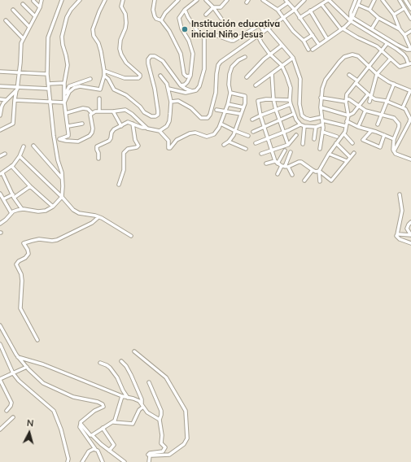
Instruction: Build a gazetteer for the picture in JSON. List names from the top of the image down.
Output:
{
  "places": ["Institución educativa inicial Niño Jesus"],
  "north": "top"
}
